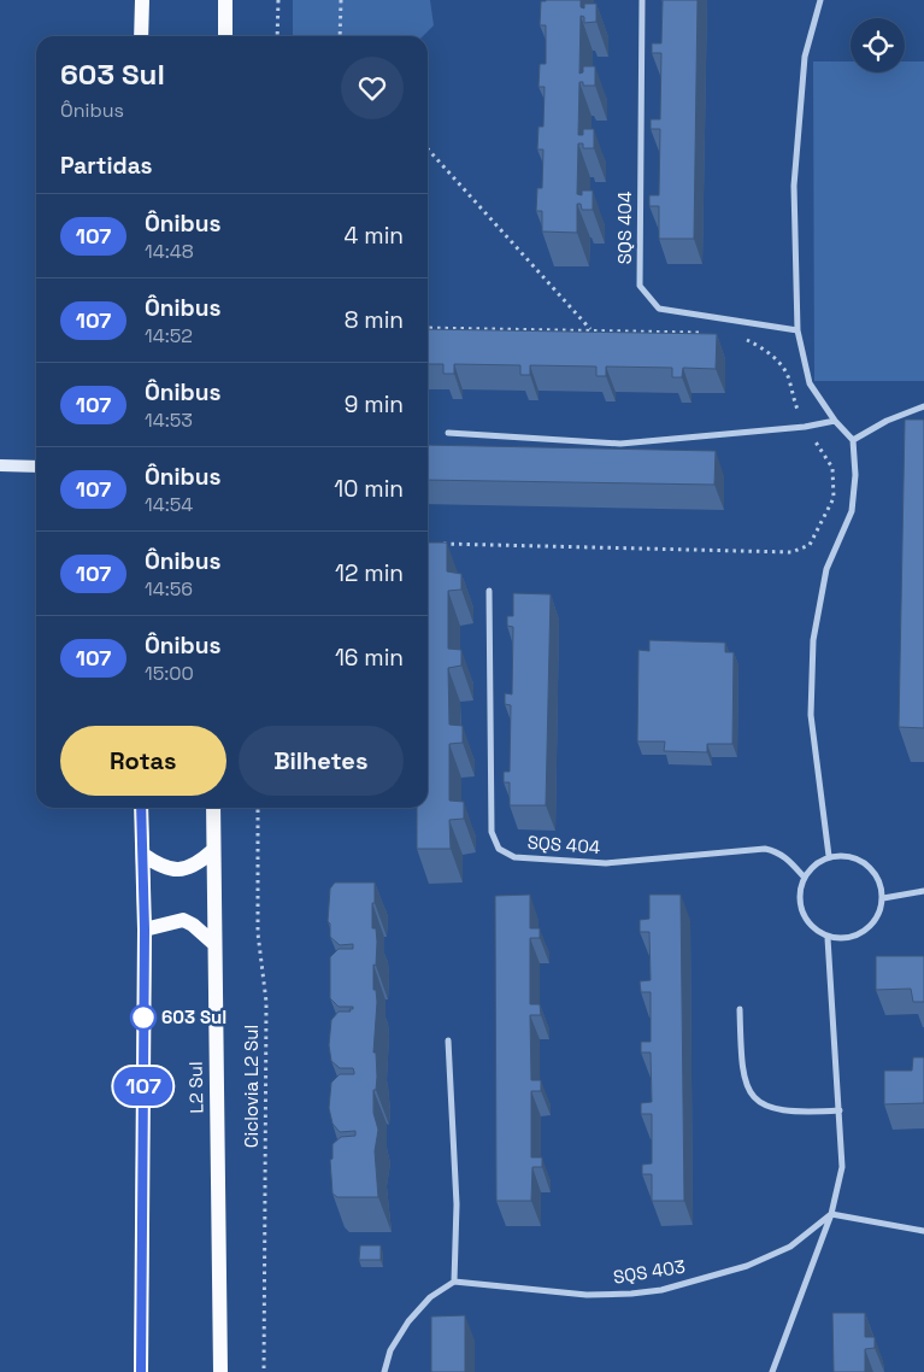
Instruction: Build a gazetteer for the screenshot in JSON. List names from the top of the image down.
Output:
{
  "streets": {
    "main road": ["L2 Sul"],
    "street": ["SQS 404", "SQS 403"],
    "path": ["Ciclovia L2 Sul"]
  },
  "places": ["603 Sul"],
  "lines": ["bus line 107"],
  "page": {
    "on_map": "107",
    "heading": [
      ["603 Sul", "Ônibus"],
      "Partidas"
    ],
    "list": [
      {
        "mark": "107",
        "name": "Ônibus",
        "note": "14:48",
        "value": "4 min"
      },
      {
        "mark": "107",
        "name": "Ônibus",
        "note": "14:52",
        "value": "8 min"
      },
      {
        "mark": "107",
        "name": "Ônibus",
        "note": "14:53",
        "value": "9 min"
      },
      {
        "mark": "107",
        "name": "Ônibus",
        "note": "14:54",
        "value": "10 min"
      },
      {
        "mark": "107",
        "name": "Ônibus",
        "note": "14:56",
        "value": "12 min"
      },
      {
        "mark": "107",
        "name": "Ônibus",
        "note": "15:00",
        "value": "16 min"
      }
    ],
    "buttons": ["Rotas", "Bilhetes"]
  }
}
